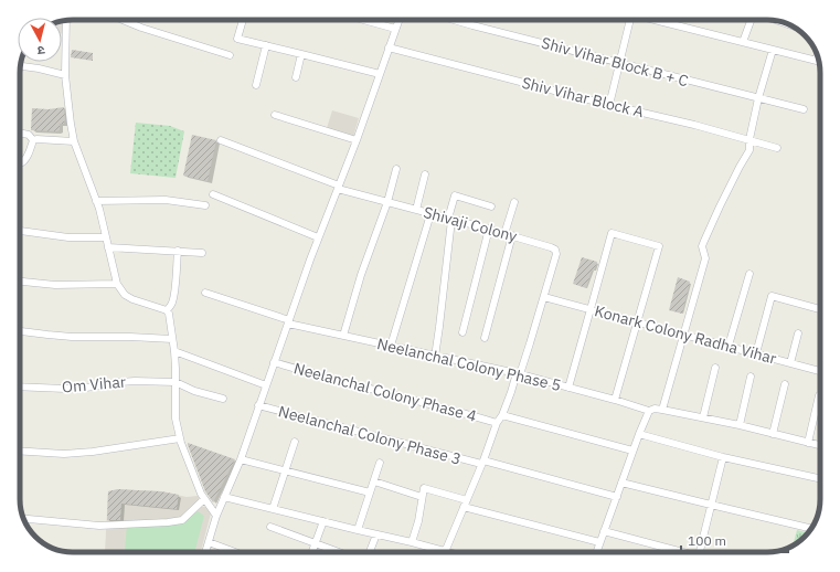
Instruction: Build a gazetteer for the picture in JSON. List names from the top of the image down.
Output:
{
  "streets": {
    "street": [
      "Shiv Vihar Block B + C",
      "Shiv Vihar Block A",
      "Shivaji Colony",
      "Konark Colony Radha Vihar",
      "Neelanchal Colony Phase 5",
      "Om Vihar",
      "Neelanchal Colony Phase 4",
      "Neelanchal Colony Phase 3"
    ]
  },
  "crossings": [
    ["Shivaji Colony", "Konark Colony Radha Vihar"]
  ],
  "scale_bar": "100 m",
  "north": "bottom"
}
